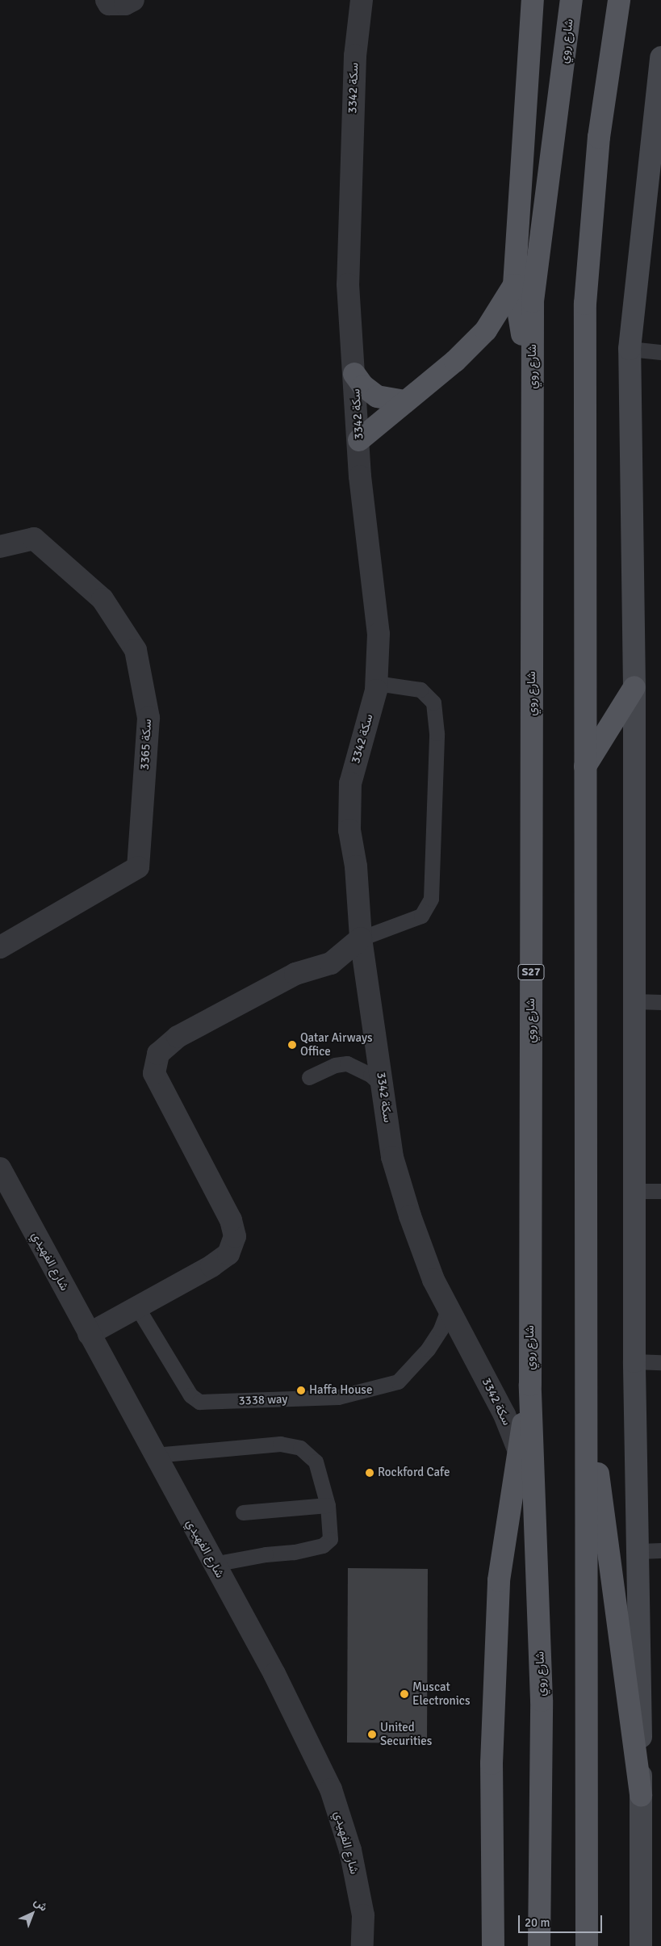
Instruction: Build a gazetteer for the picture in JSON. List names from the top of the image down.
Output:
{
  "streets": {
    "main road": ["شارع روي", "S27"],
    "street": ["سكة 3342", "سكة 3365", "شارع الفهيدي"],
    "lane": ["3338 way"]
  },
  "crossings": [
    ["سكة 3342", "3338 way"]
  ],
  "places": [
    "Qatar Airways Office",
    "Haffa House",
    "Rockford Cafe",
    "Muscat Electronics",
    "United Securities"
  ],
  "scale_bar": "20 m",
  "north": "top right"
}
